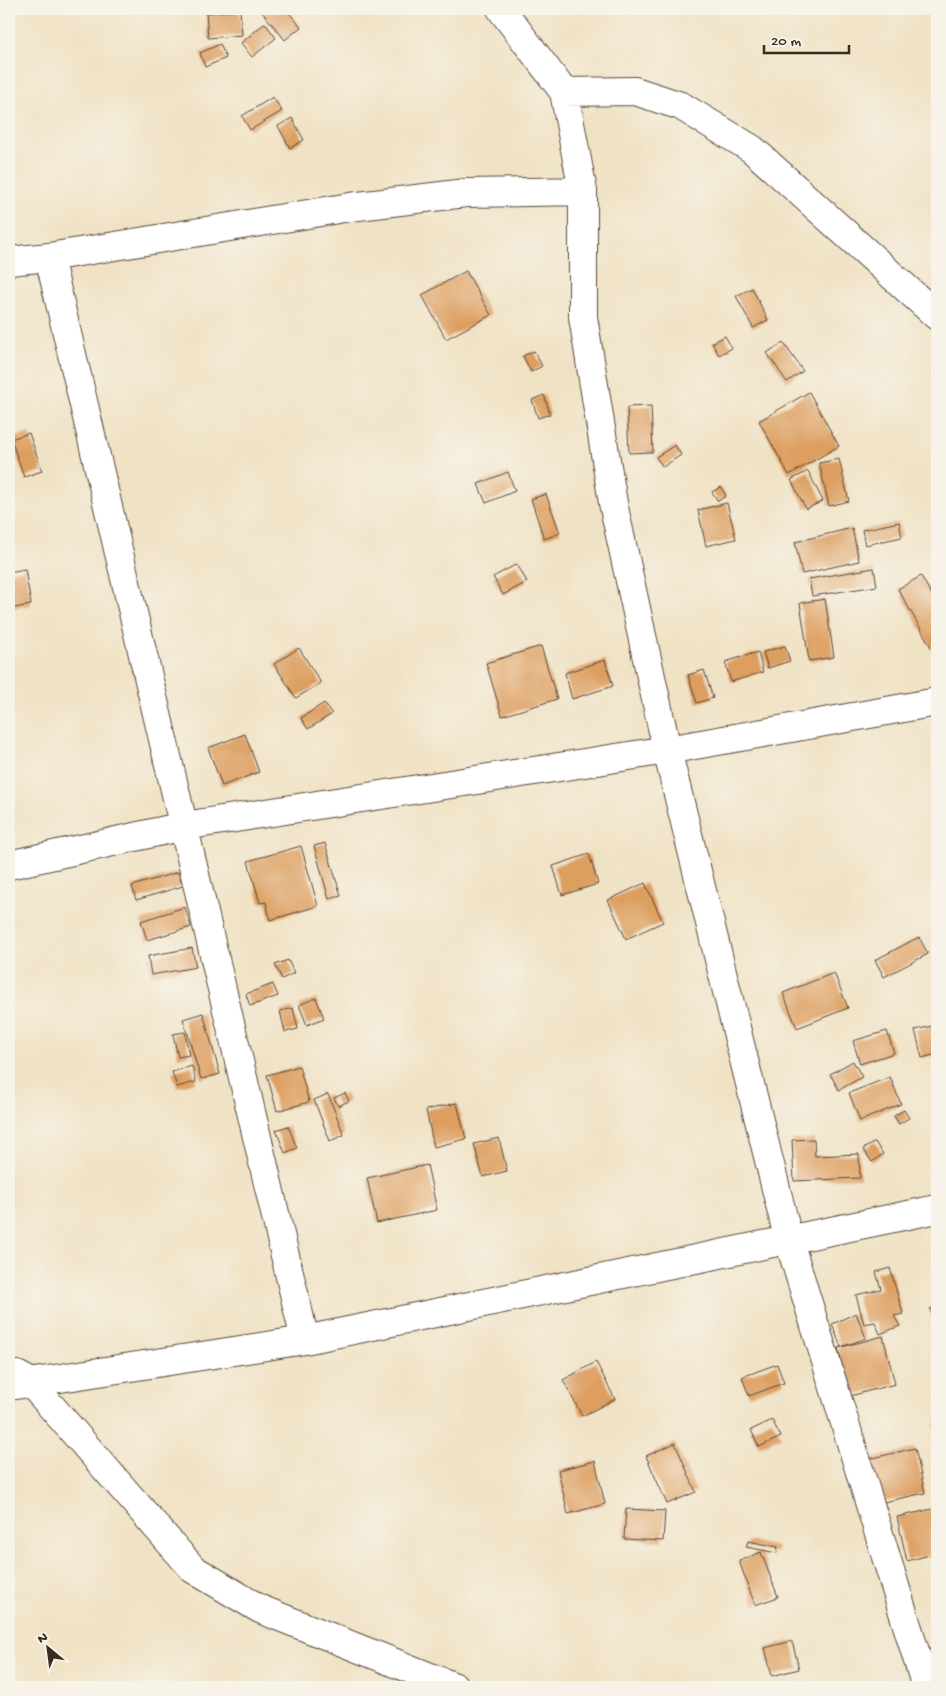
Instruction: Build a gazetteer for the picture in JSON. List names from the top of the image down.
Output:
{
  "scale_bar": "20 m",
  "north": "top left"
}
